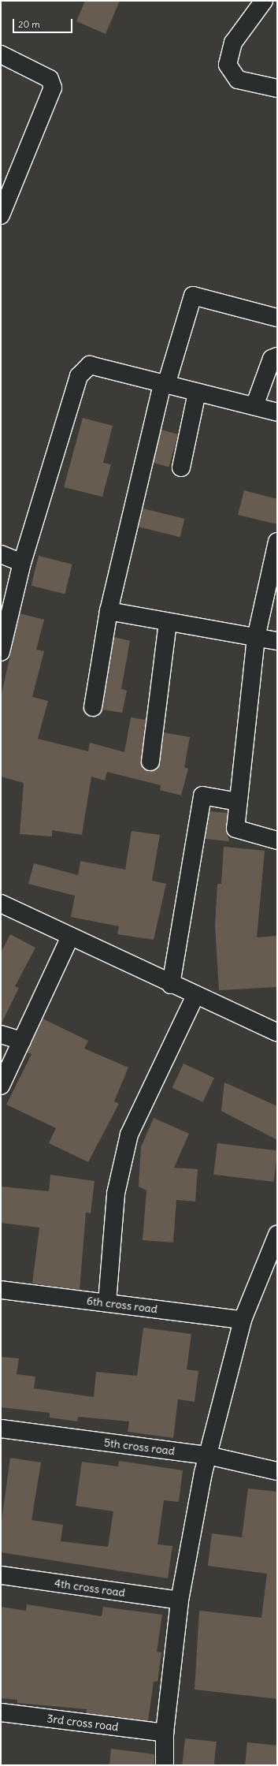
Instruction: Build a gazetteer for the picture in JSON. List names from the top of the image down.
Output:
{
  "streets": {
    "street": [
      "6th cross road",
      "5th cross road",
      "4th cross road",
      "3rd cross road"
    ]
  },
  "scale_bar": "20 m"
}
